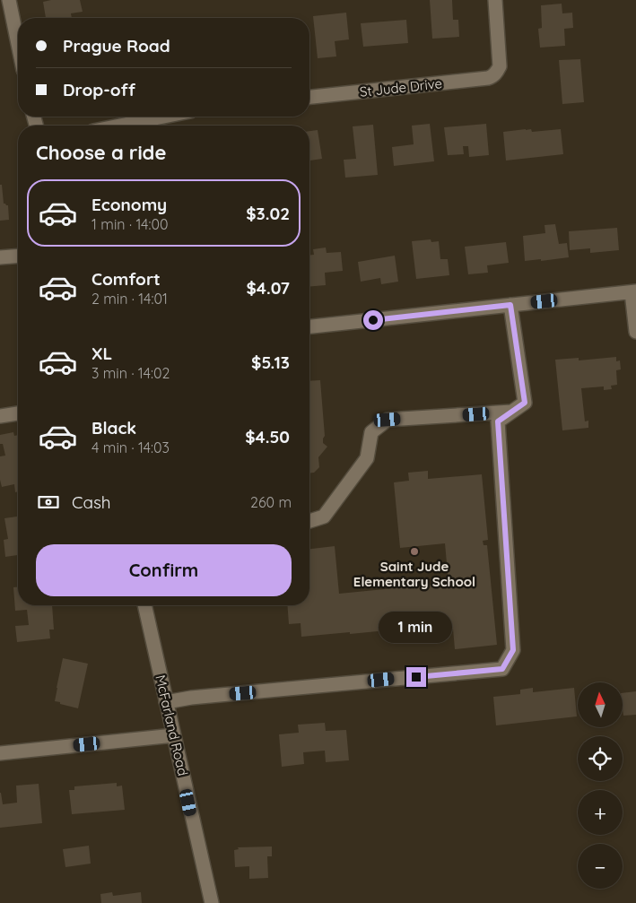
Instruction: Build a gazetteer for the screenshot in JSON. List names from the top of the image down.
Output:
{
  "streets": {
    "street": ["St Jude Drive", "McFarland Road"]
  },
  "places": ["Saint Jude Elementary School"],
  "north": "top",
  "page": {
    "banner": ["Prague Road", "Drop-off"],
    "heading": "Choose a ride",
    "list": [
      {
        "name": "Economy",
        "note": "1 min · 14:00",
        "value": "$3.02"
      },
      {
        "name": "Comfort",
        "note": "2 min · 14:01",
        "value": "$4.07"
      },
      {
        "name": "XL",
        "note": "3 min · 14:02",
        "value": "$5.13"
      },
      {
        "name": "Black",
        "note": "4 min · 14:03",
        "value": "$4.50"
      }
    ],
    "pay": ["Cash", "260 m"],
    "buttons": "Confirm",
    "bubble": "1 min",
    "map_buttons": ["+", "−"]
  }
}
